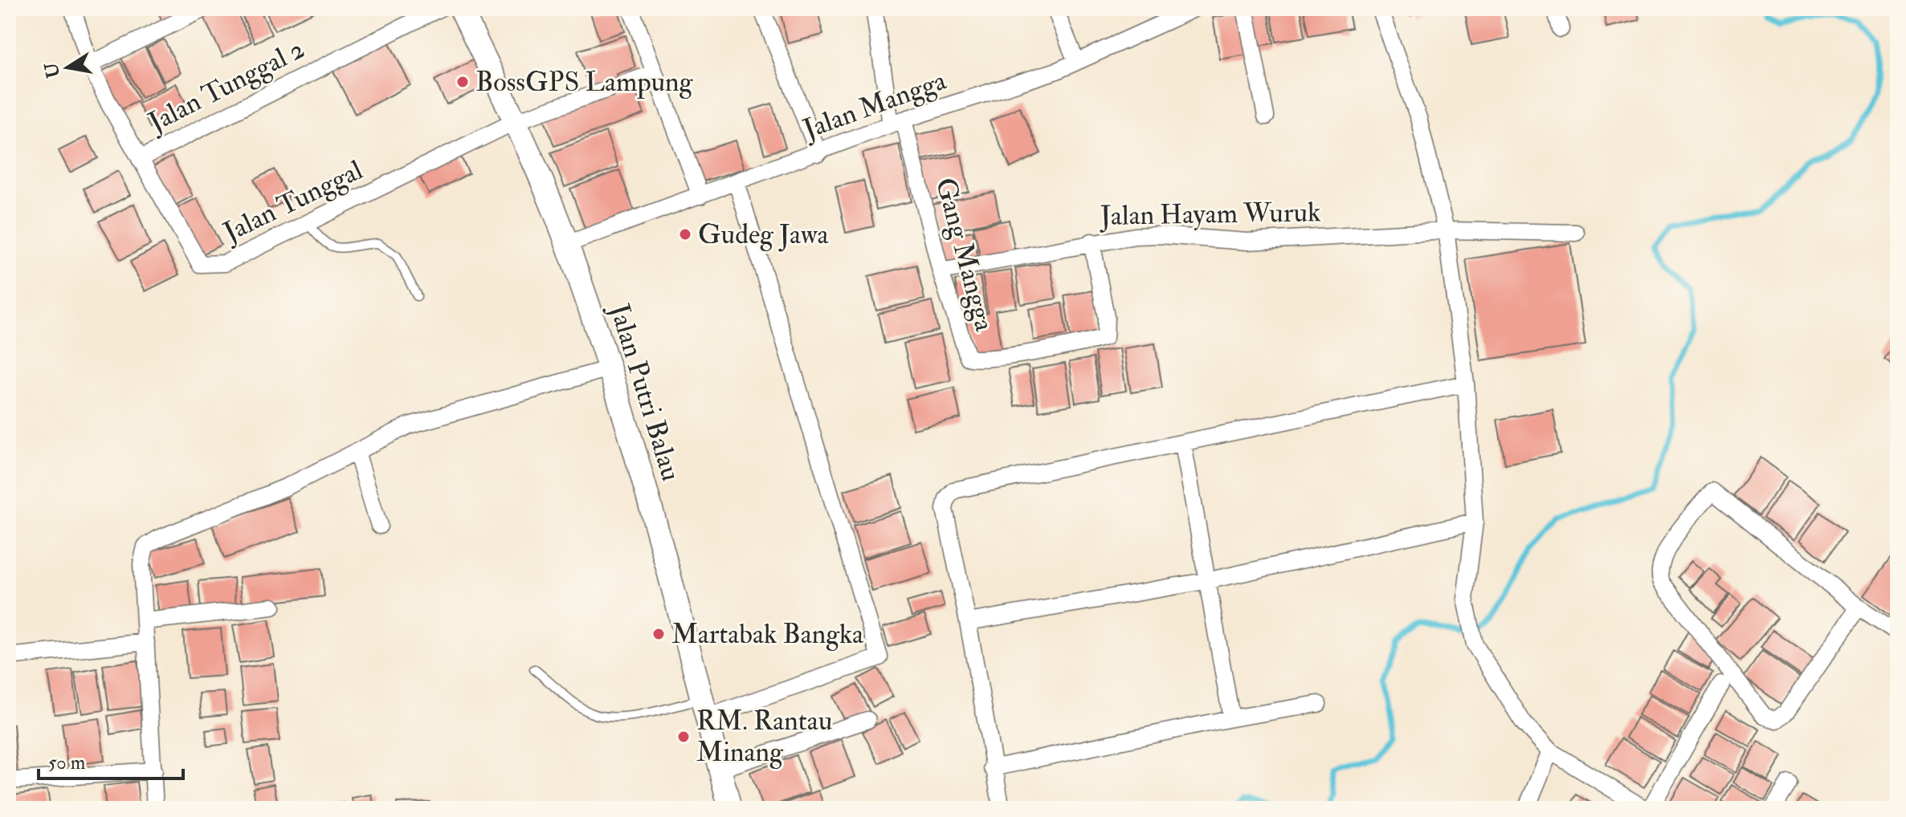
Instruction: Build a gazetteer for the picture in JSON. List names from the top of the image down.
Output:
{
  "streets": {
    "main road": ["Jalan Putri Balau"],
    "street": [
      "Jalan Tunggal 2",
      "Jalan Mangga",
      "Jalan Tunggal",
      "Jalan Hayam Wuruk",
      "Gang Mangga"
    ]
  },
  "crossings": [
    ["Jalan Tunggal 2", "Jalan Tunggal"],
    ["Jalan Mangga", "Gang Mangga"],
    ["Jalan Mangga", "Jalan Putri Balau"],
    ["Jalan Tunggal", "Jalan Putri Balau"],
    ["Jalan Hayam Wuruk", "Gang Mangga"]
  ],
  "places": [
    "BossGPS Lampung",
    "Gudeg Jawa",
    "Martabak Bangka",
    "RM. Rantau Minang"
  ],
  "scale_bar": "50 m",
  "north": "left"
}
